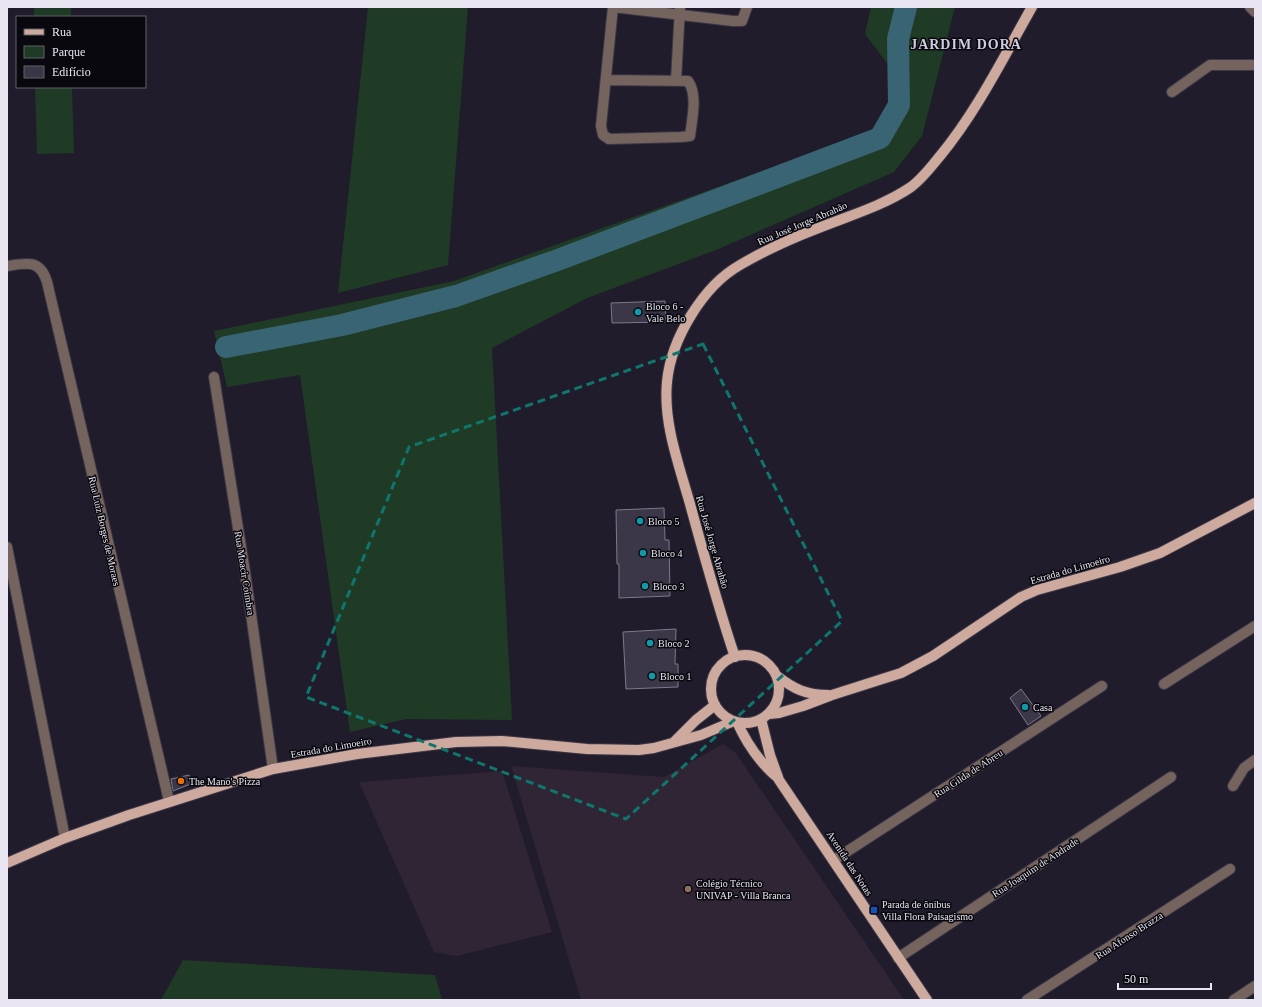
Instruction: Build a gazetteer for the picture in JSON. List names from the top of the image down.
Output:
{
  "streets": {
    "main road": ["Rua José Jorge Abrahão", "Estrada do Limoeiro", "Avenida das Notas"],
    "street": [
      "Rua Luiz Borges de Moraes",
      "Rua Moacir Coimbra",
      "Rua Gilda de Abreu",
      "Rua Joaquim de Andrade",
      "Rua Afonso Brazza"
    ]
  },
  "crossings": [
    ["Rua José Jorge Abrahão", "Estrada do Limoeiro"],
    ["Rua José Jorge Abrahão", "Avenida das Notas"],
    ["Rua Luiz Borges de Moraes", "Estrada do Limoeiro"],
    ["Estrada do Limoeiro", "Rua Moacir Coimbra"],
    ["Estrada do Limoeiro", "Avenida das Notas"],
    ["Rua Gilda de Abreu", "Avenida das Notas"],
    ["Avenida das Notas", "Rua Joaquim de Andrade"]
  ],
  "districts": ["JARDIM DORA"],
  "places": {
    "other": [
      "Bloco 6 - Vale Belo",
      "Bloco 5",
      "Bloco 4",
      "Bloco 3",
      "Bloco 2",
      "Bloco 1",
      "Casa",
      "The Mano's Pizza",
      "Colégio Técnico UNIVAP - Villa Branca"
    ],
    "transit": ["Parada de ônibus Villa Flora Paisagismo"]
  },
  "legend": ["Rua", "Parque", "Edifício"],
  "scale_bar": "50 m"
}
